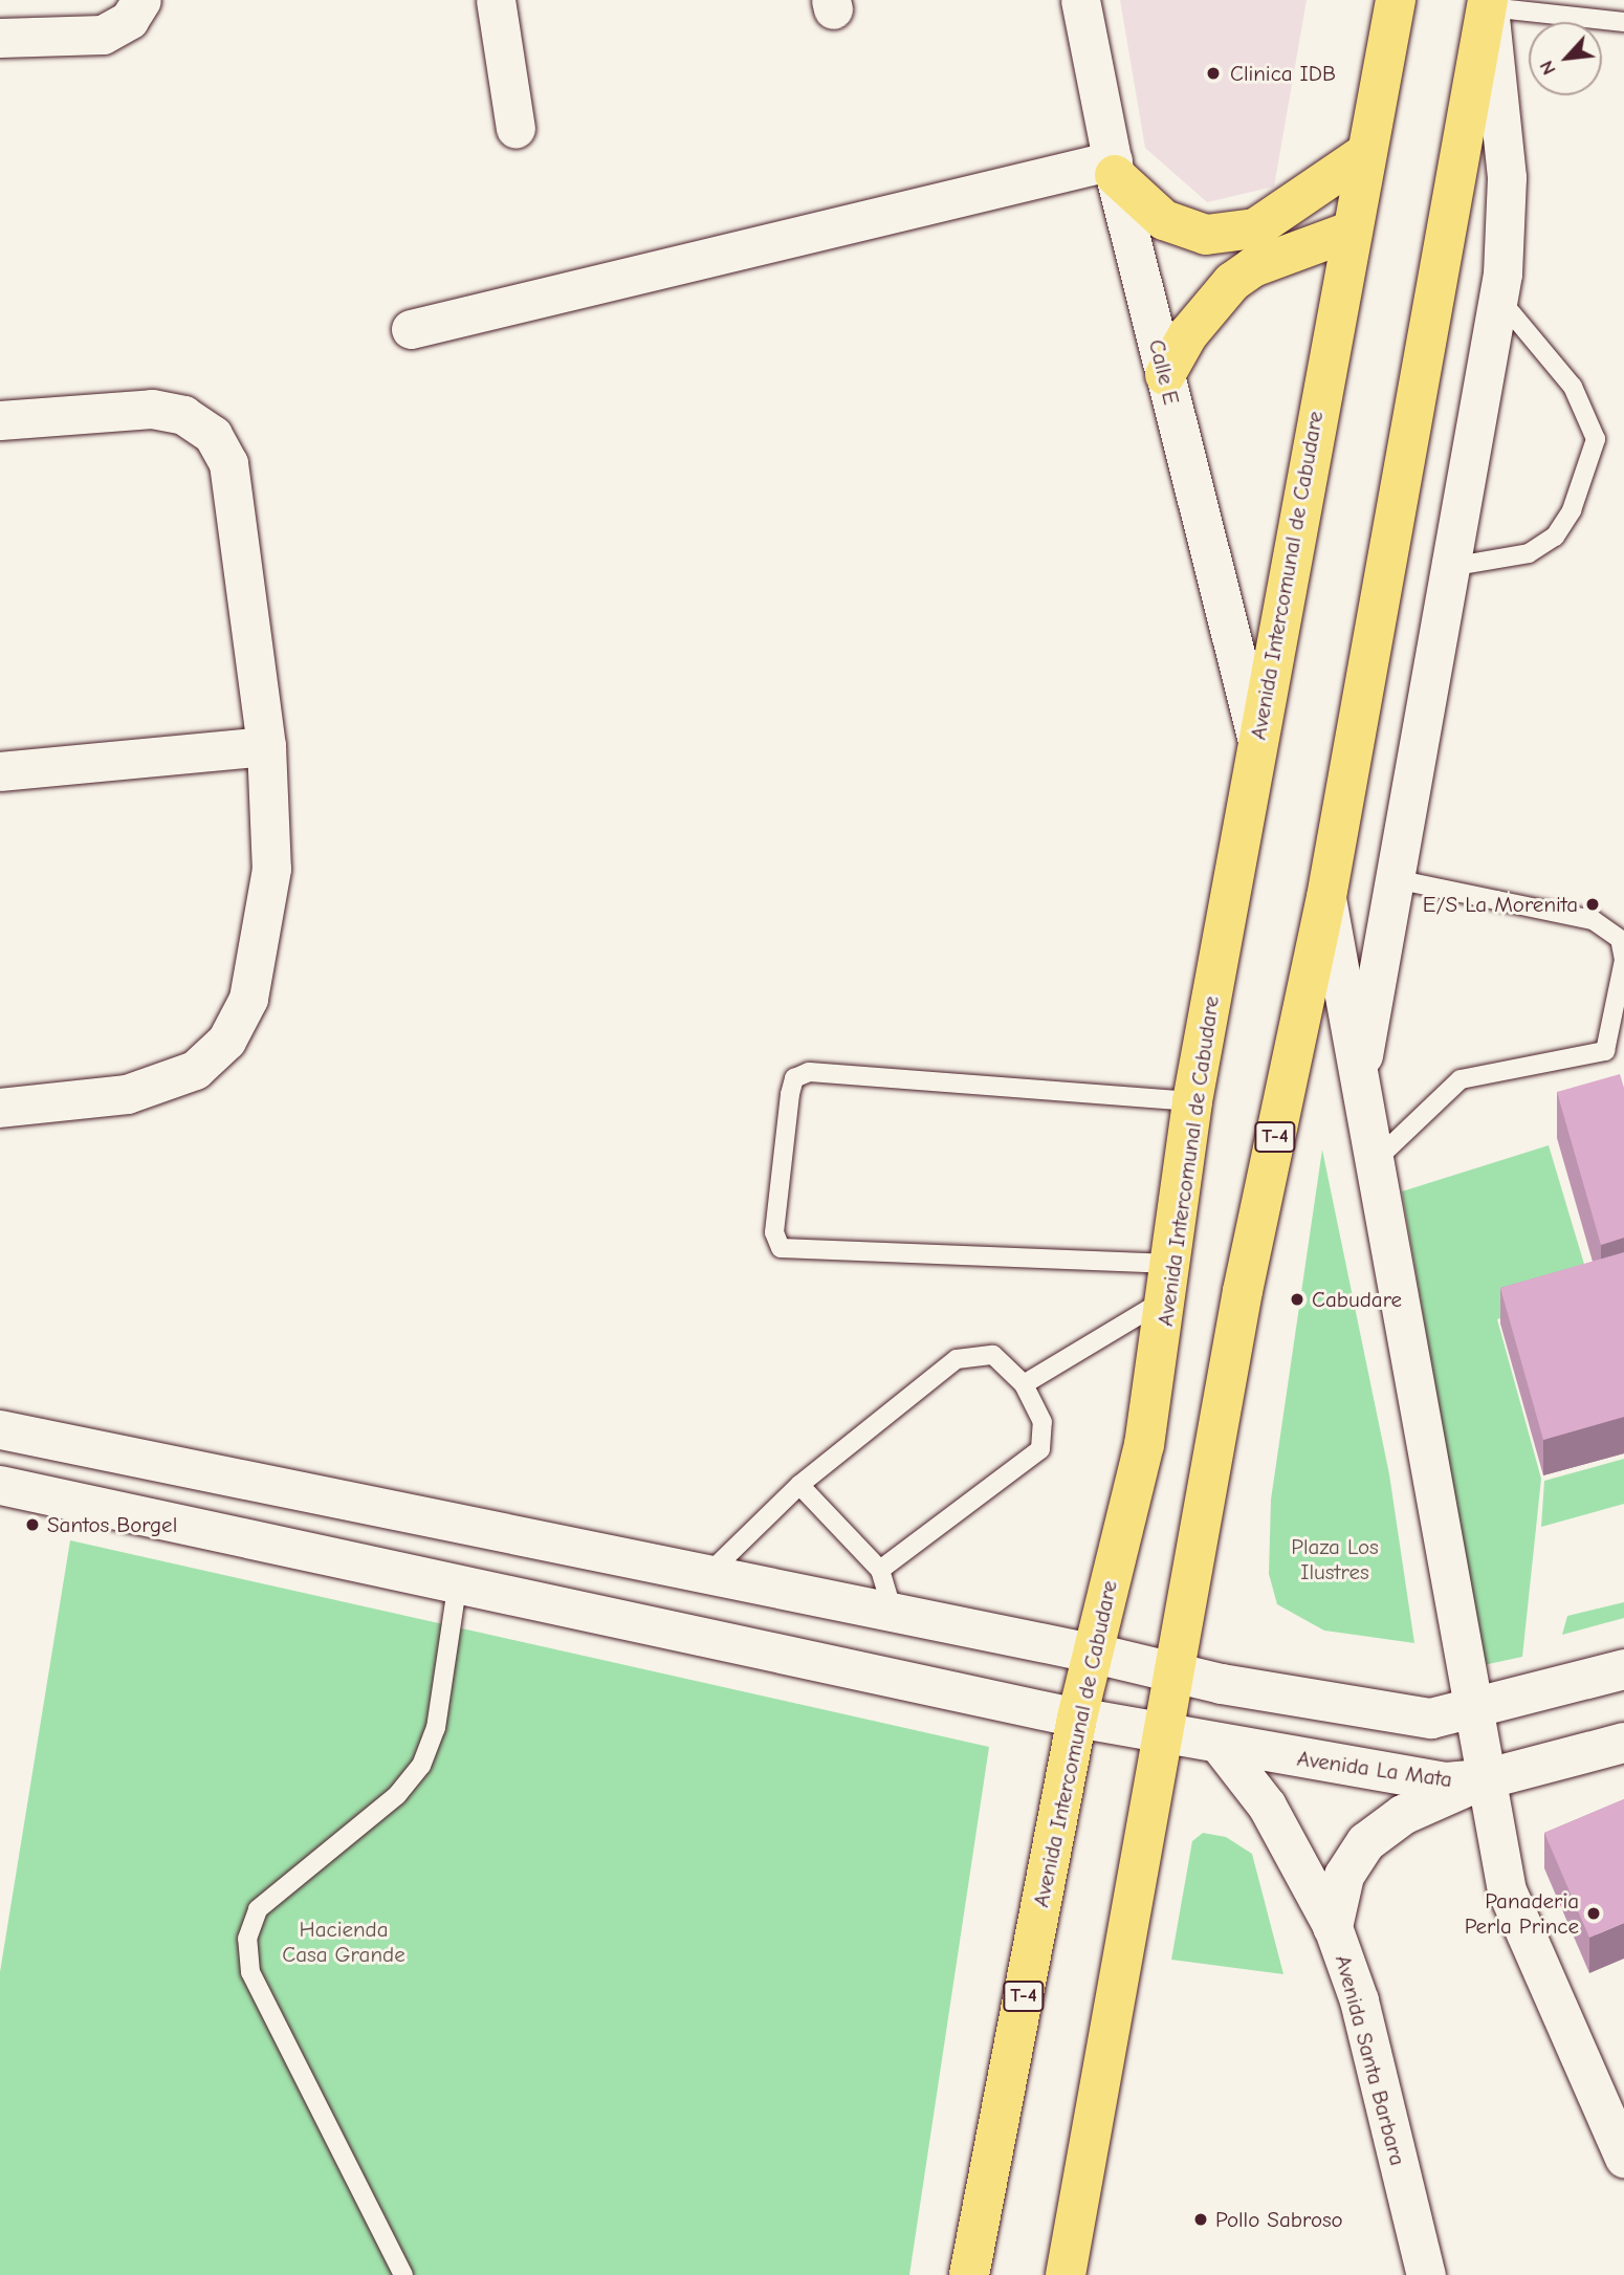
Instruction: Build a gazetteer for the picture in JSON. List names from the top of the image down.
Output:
{
  "streets": {
    "highway": ["Avenida Intercomunal de Cabudare", "T-4"],
    "street": ["Calle E", "Avenida La Mata", "Avenida Santa Barbara"]
  },
  "crossings": [
    ["Calle E", "Avenida Intercomunal de Cabudare"],
    ["Avenida Intercomunal de Cabudare", "Avenida La Mata"],
    ["T-4", "Avenida La Mata"],
    ["Avenida La Mata", "Avenida Santa Barbara"]
  ],
  "parks": ["Plaza Los Ilustres", "Hacienda Casa Grande"],
  "places": [
    "Clinica IDB",
    "E/S La Morenita",
    "Cabudare",
    "Santos Borgel",
    "Panaderia Perla Prince",
    "Pollo Sabroso"
  ],
  "north": "bottom left"
}
